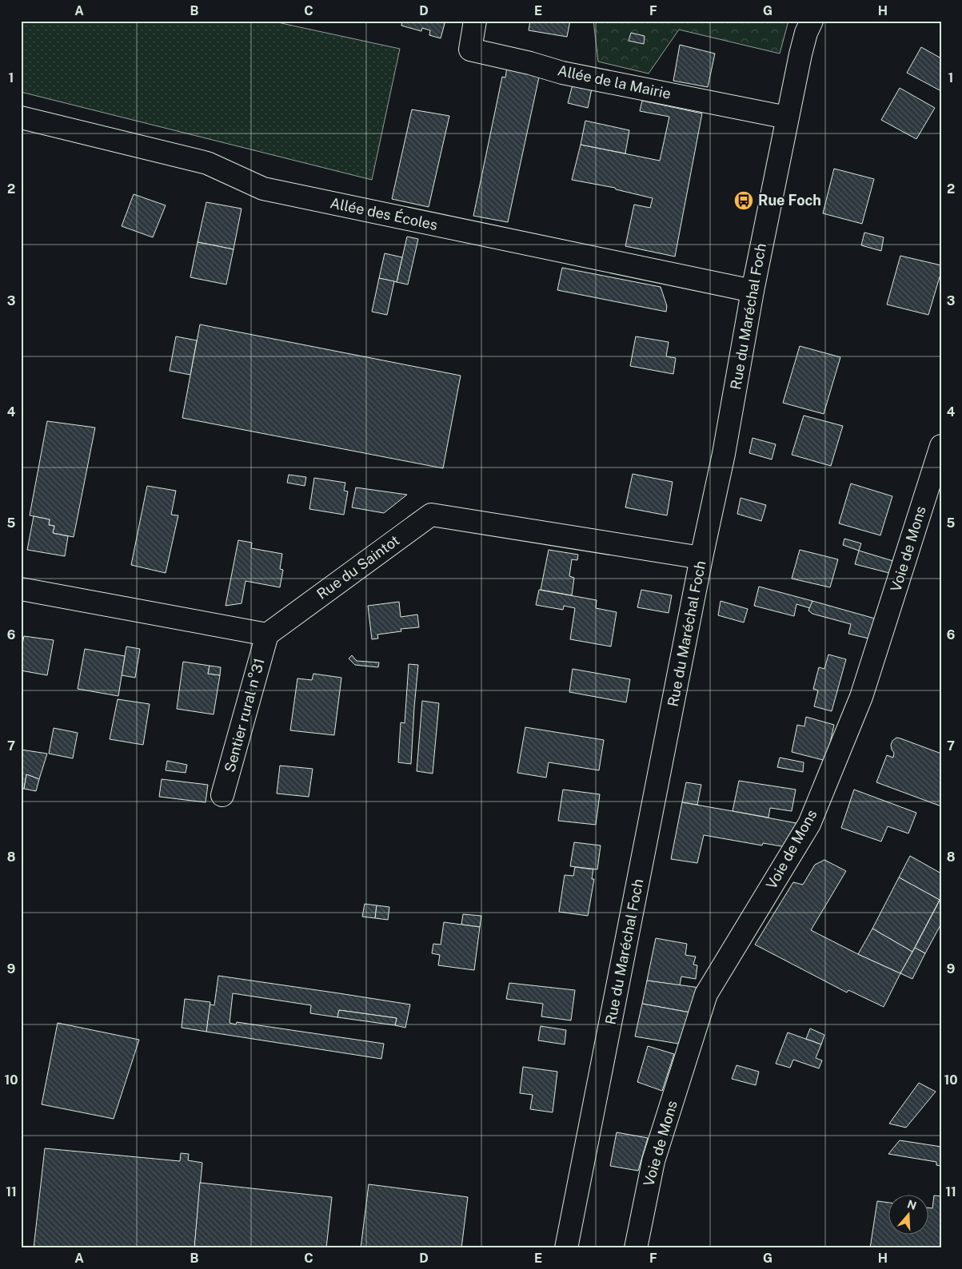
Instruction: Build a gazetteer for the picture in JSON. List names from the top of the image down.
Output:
{
  "streets": {
    "street": [
      "Allée de la Mairie",
      "Allée des Écoles",
      "Rue du Maréchal Foch",
      "Voie de Mons",
      "Rue du Saintot",
      "Sentier rural n°31"
    ]
  },
  "crossings": [
    ["Allée de la Mairie", "Rue du Maréchal Foch"],
    ["Allée des Écoles", "Rue du Maréchal Foch"],
    ["Rue du Maréchal Foch", "Rue du Saintot"],
    ["Rue du Saintot", "Sentier rural n°31"]
  ],
  "places": {
    "bus stop": ["Rue Foch"]
  },
  "north": "top",
  "grid": {
    "columns": [
      "A",
      "B",
      "C",
      "D",
      "E",
      "F",
      "G",
      "H"
    ],
    "rows": [
      "1",
      "2",
      "3",
      "4",
      "5",
      "6",
      "7",
      "8",
      "9",
      "10",
      "11"
    ]
  }
}
